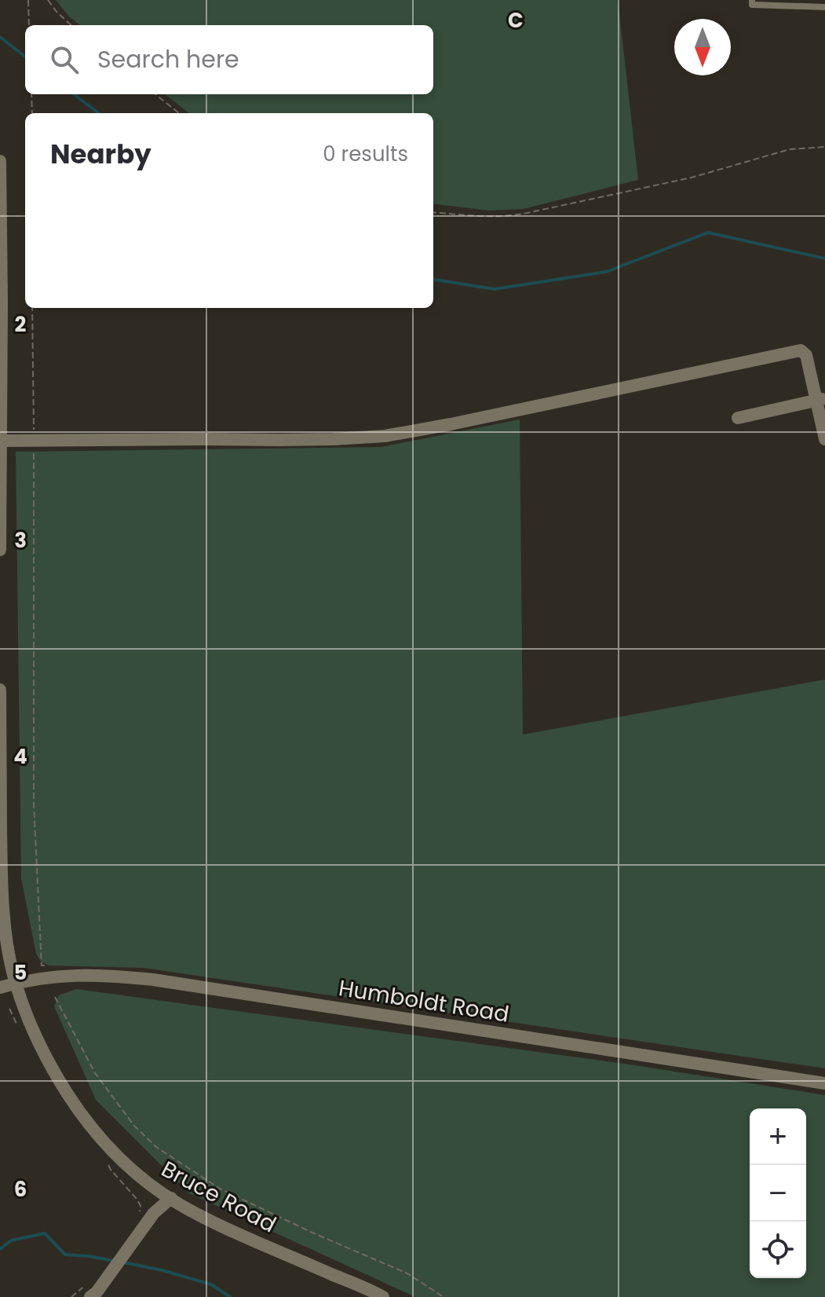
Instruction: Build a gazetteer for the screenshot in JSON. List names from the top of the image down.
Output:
{
  "streets": {
    "street": ["Humboldt Road", "Bruce Road"]
  },
  "crossings": [
    ["Humboldt Road", "Bruce Road"]
  ],
  "north": "bottom",
  "page": {
    "search": "Search here",
    "heading": ["Nearby", "0 results"],
    "map_buttons": ["+", "−"]
  },
  "grid": {
    "columns": ["C"],
    "rows": [
      "2",
      "3",
      "4",
      "5",
      "6"
    ]
  }
}
